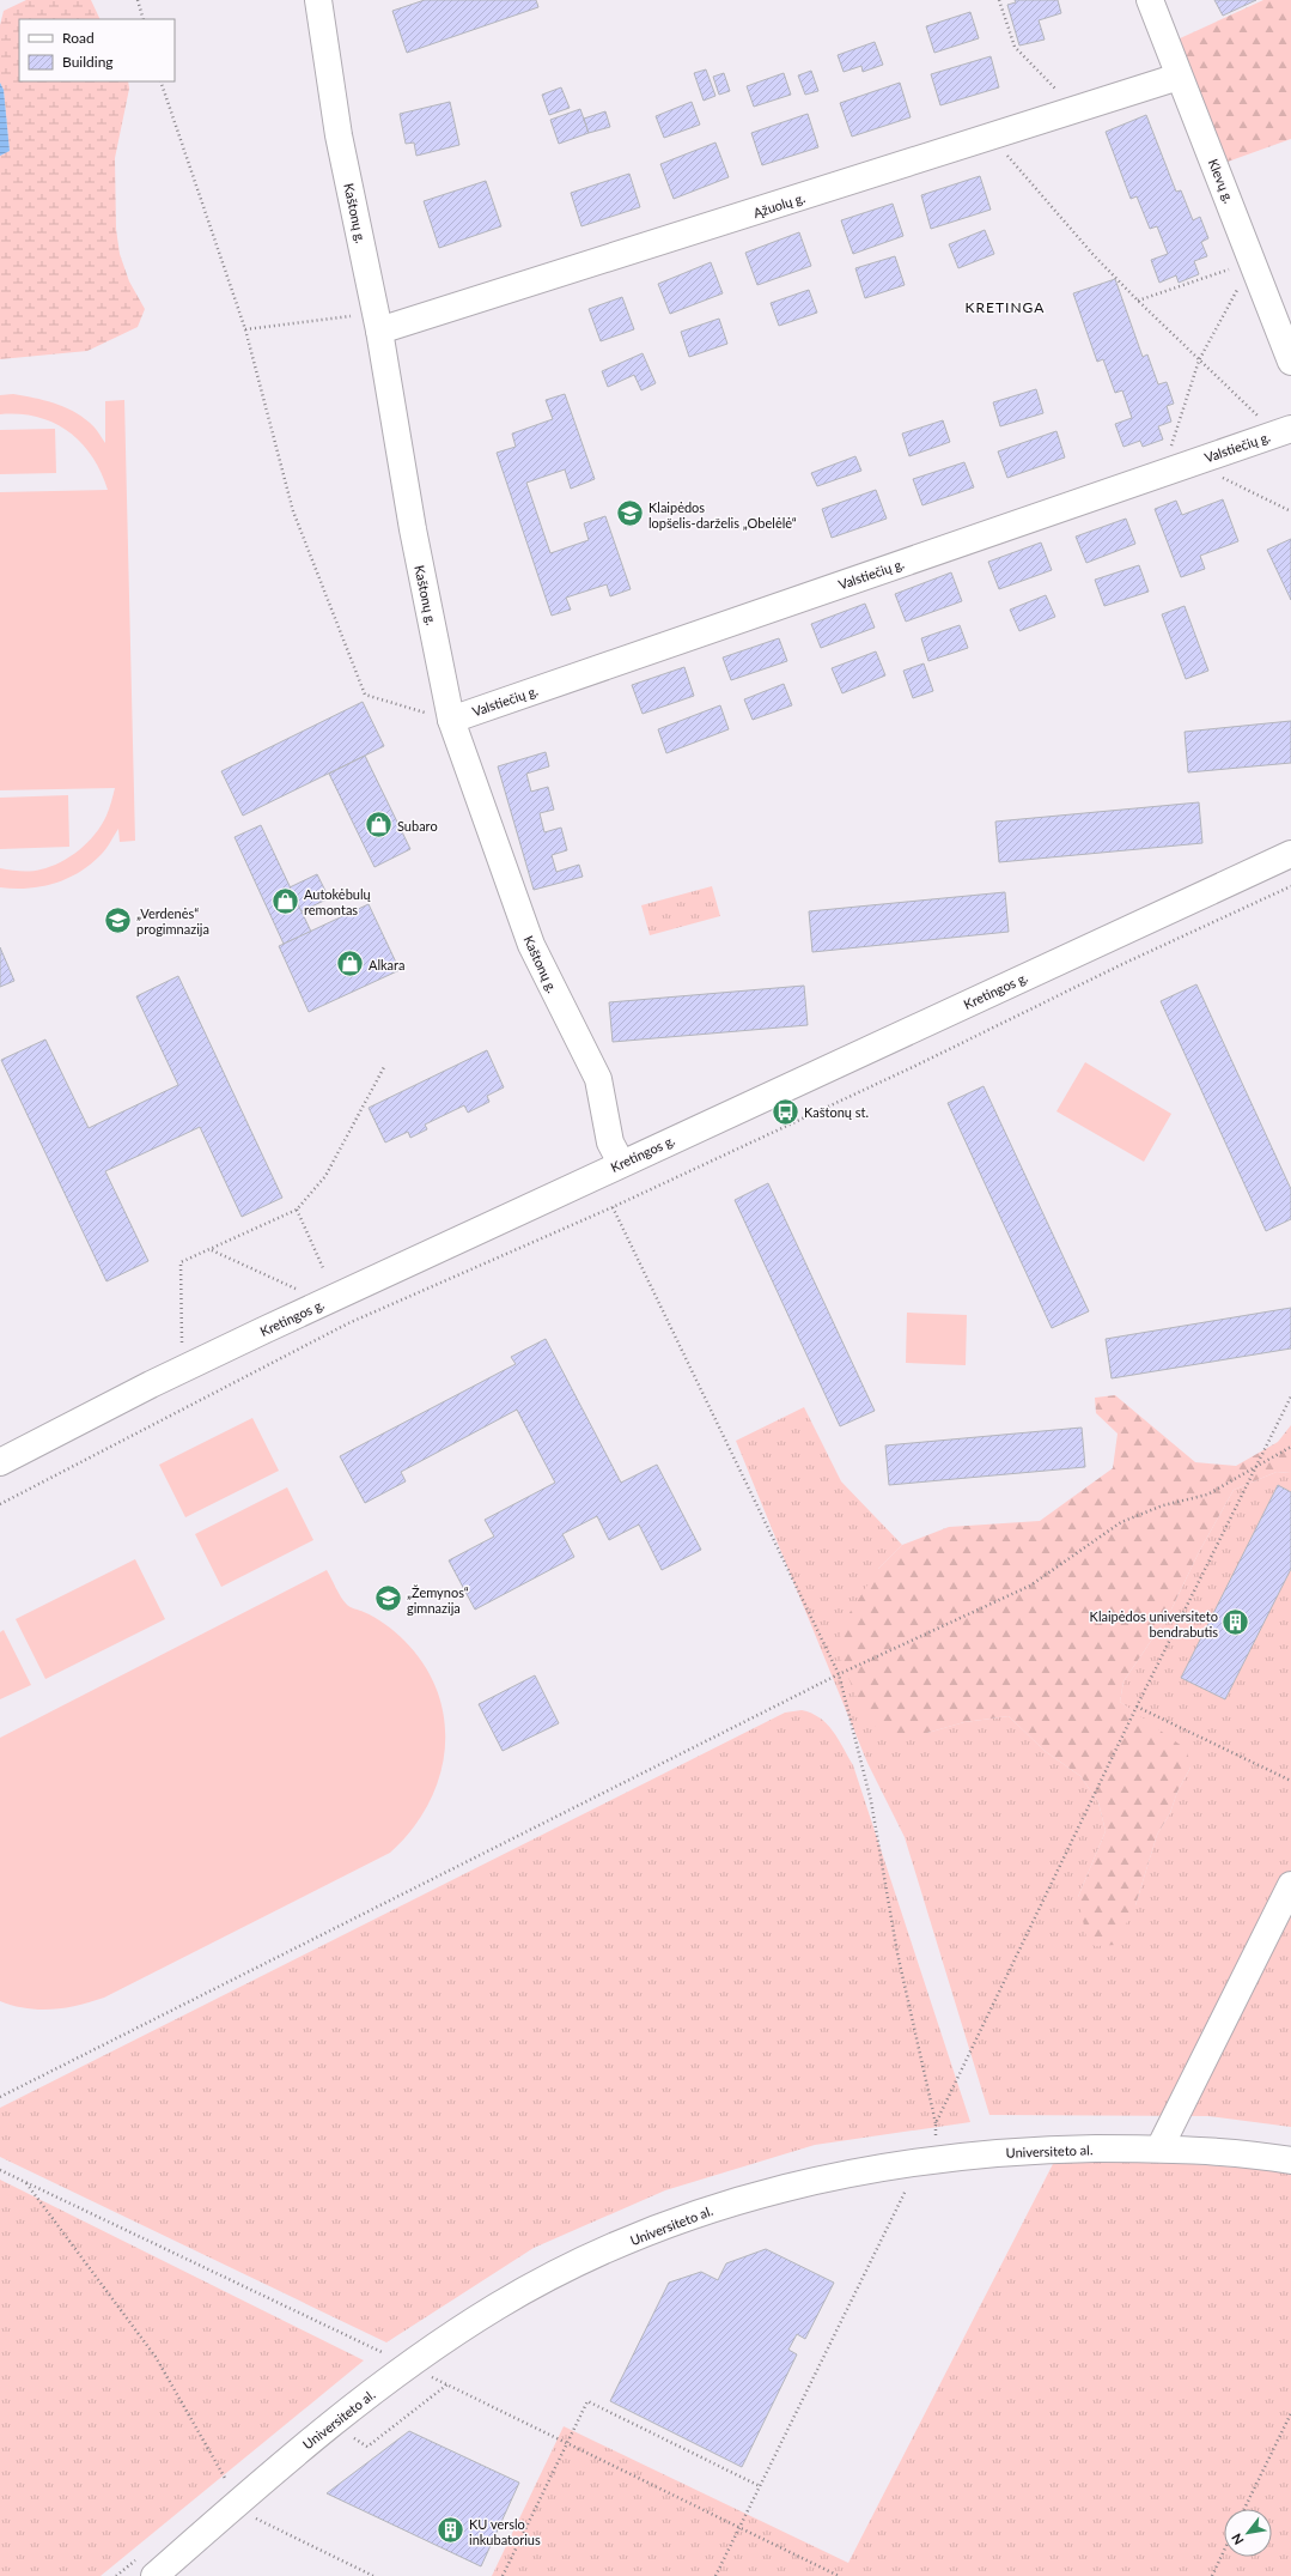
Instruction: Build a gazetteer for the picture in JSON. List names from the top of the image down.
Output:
{
  "streets": {
    "street": [
      "Klevų g.",
      "Ąžuolų g.",
      "Kaštonų g.",
      "Valstiečių g.",
      "Kretingos g.",
      "Universiteto al."
    ]
  },
  "crossings": [
    ["Klevų g.", "Ąžuolų g."],
    ["Ąžuolų g.", "Kaštonų g."],
    ["Kaštonų g.", "Valstiečių g."],
    ["Kaštonų g.", "Kretingos g."]
  ],
  "districts": ["KRETINGA"],
  "places": {
    "school or university": ["Klaipėdos lopšelis-darželis „Obelėlė“", "„Verdenės“ progimnazija", "„Žemynos“ gimnazija"],
    "shop": ["Subaro", "Autokėbulų remontas", "Alkara"],
    "bus stop": ["Kaštonų st."],
    "building": ["Klaipėdos universiteto bendrabutis", "KU verslo inkubatorius"]
  },
  "legend": ["Road", "Building"],
  "north": "bottom left"
}
